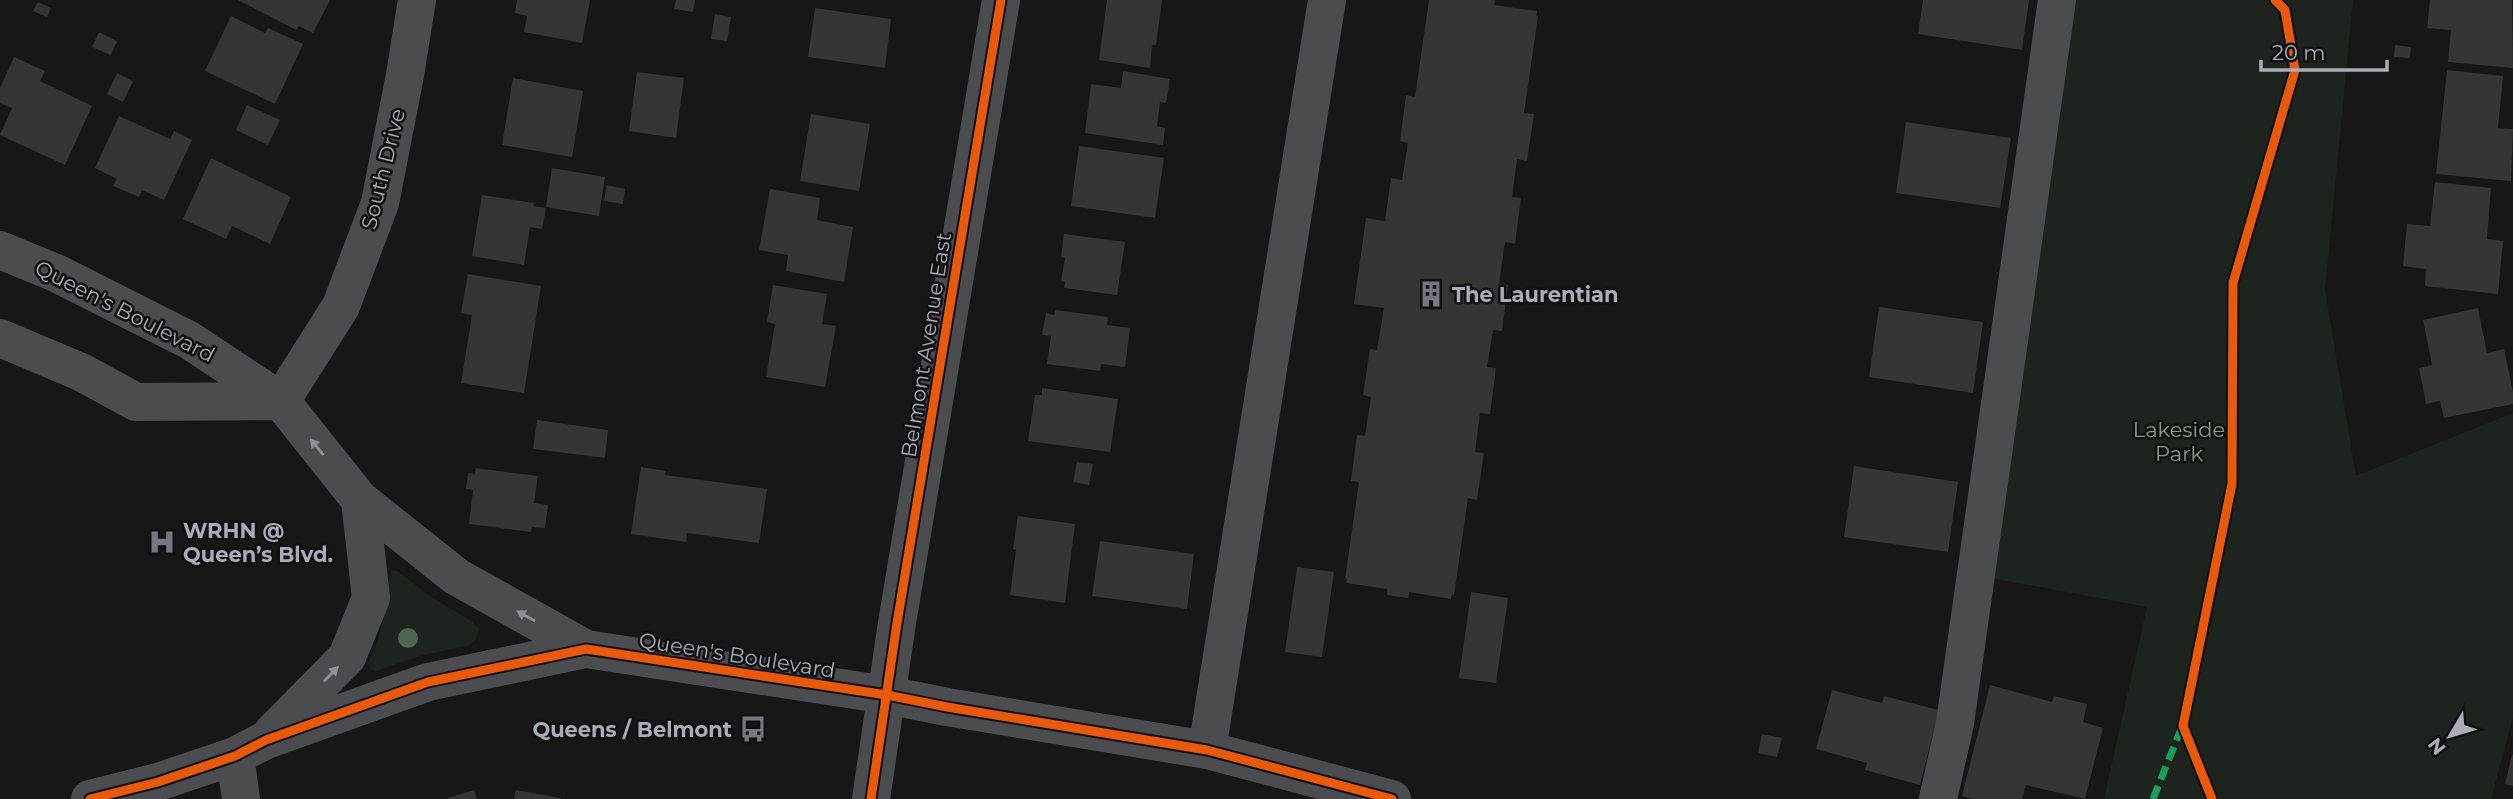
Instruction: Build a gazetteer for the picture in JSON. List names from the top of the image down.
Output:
{
  "streets": {
    "street": ["South Drive", "Queen's Boulevard", "Belmont Avenue East"]
  },
  "crossings": [
    ["South Drive", "Queen's Boulevard"],
    ["Queen's Boulevard", "Belmont Avenue East"]
  ],
  "parks": ["Lakeside Park"],
  "places": {
    "building": ["The Laurentian"],
    "hospital": ["WRHN @ Queen’s Blvd."],
    "bus stop": ["Queens / Belmont"]
  },
  "scale_bar": "20 m",
  "north": "bottom left"
}
